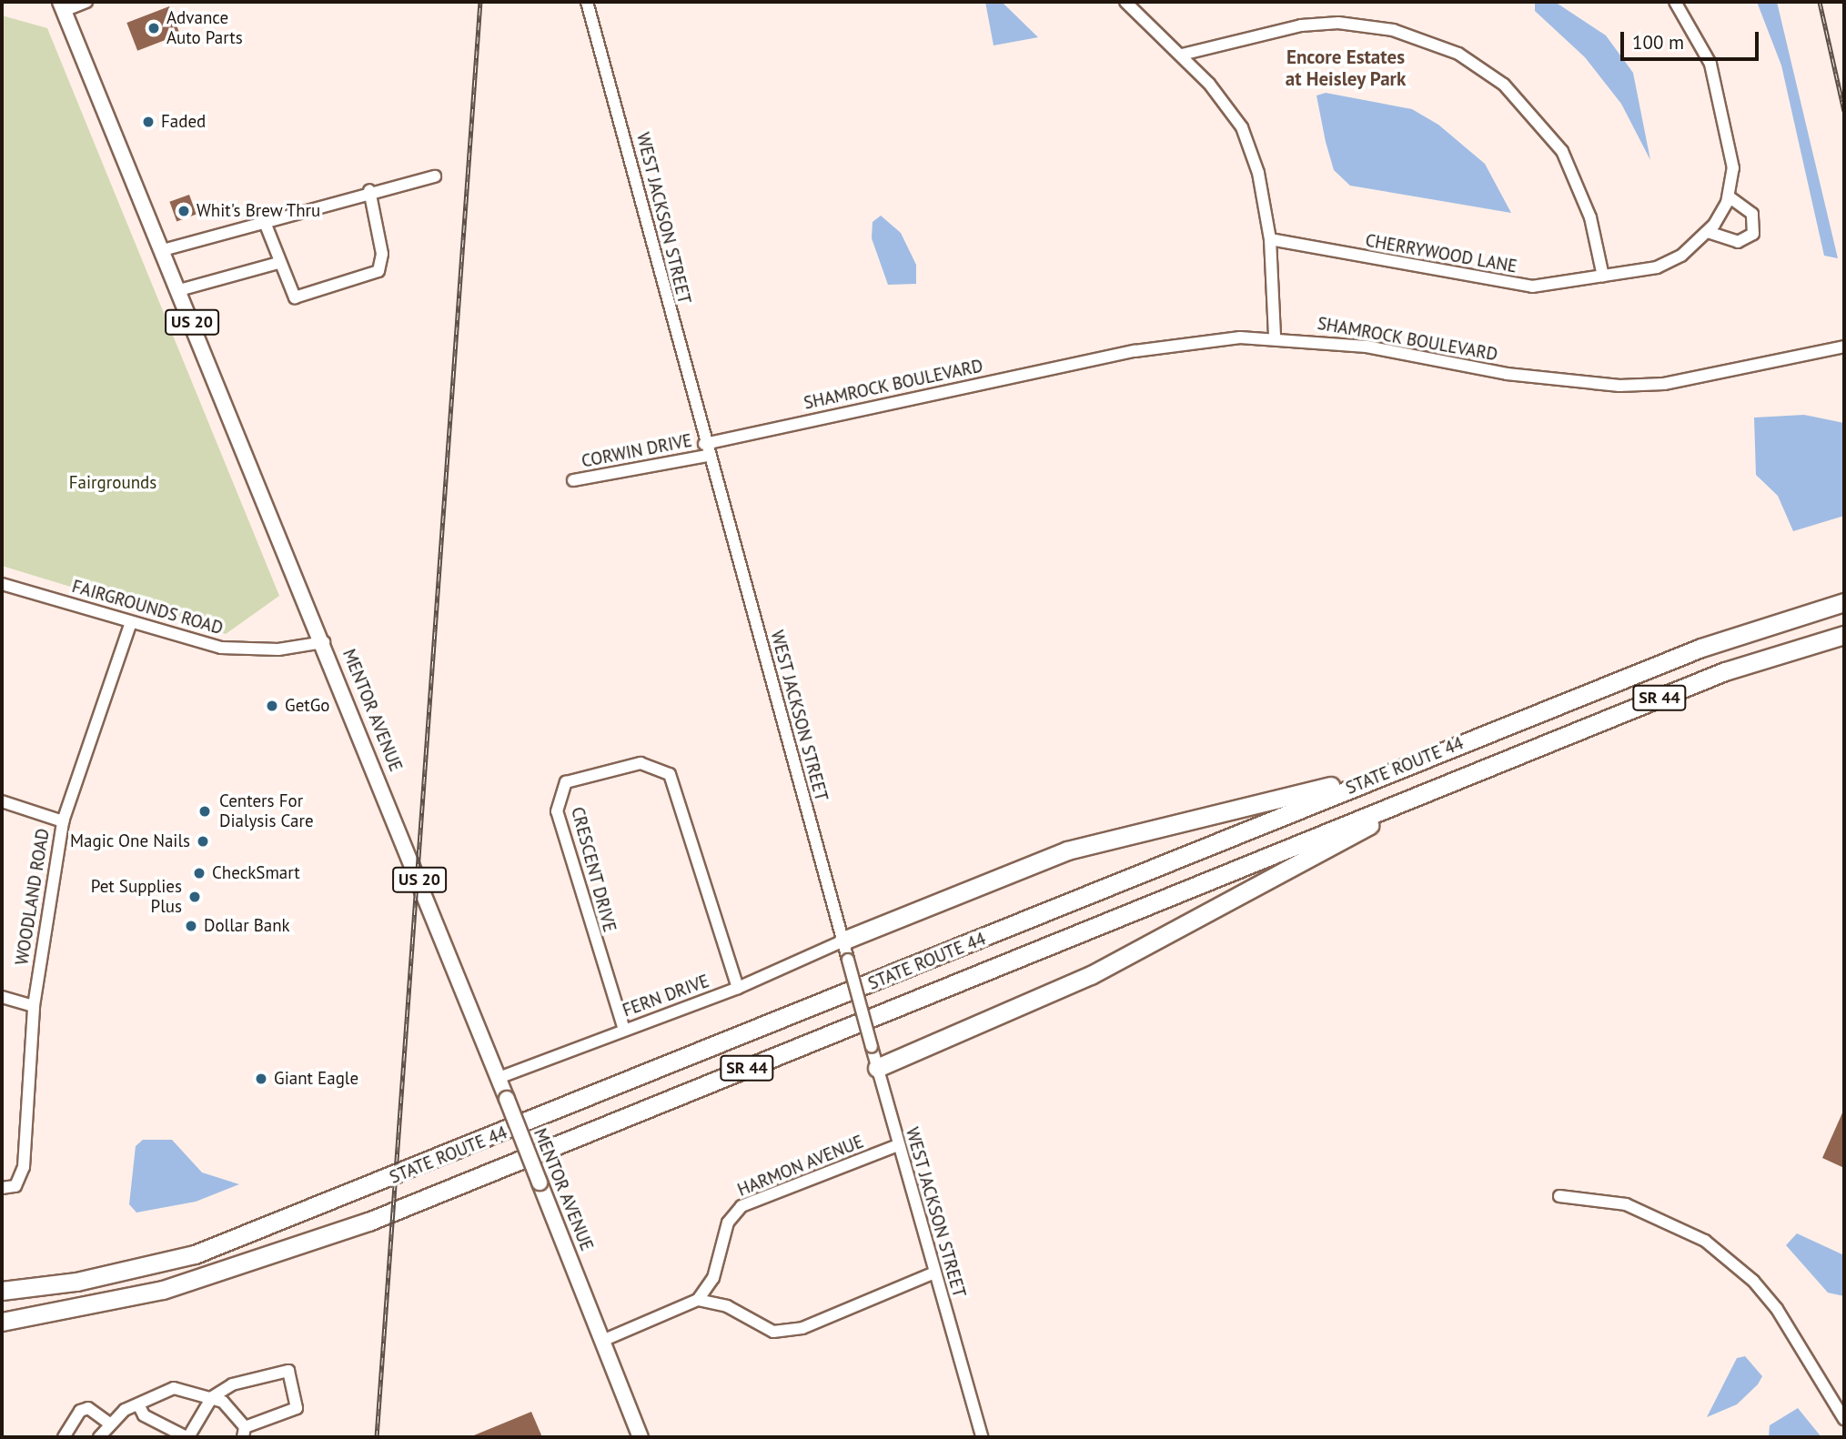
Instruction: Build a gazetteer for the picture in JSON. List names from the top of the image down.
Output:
{
  "streets": {
    "highway": ["SR 44", "STATE ROUTE 44"],
    "main road": ["US 20", "MENTOR AVENUE"],
    "street": [
      "WEST JACKSON STREET",
      "CHERRYWOOD LANE",
      "SHAMROCK BOULEVARD",
      "CORWIN DRIVE",
      "FAIRGROUNDS ROAD",
      "CRESCENT DRIVE",
      "WOODLAND ROAD",
      "FERN DRIVE",
      "HARMON AVENUE"
    ]
  },
  "crossings": [
    ["WEST JACKSON STREET", "SHAMROCK BOULEVARD"],
    ["WEST JACKSON STREET", "CORWIN DRIVE"],
    ["WEST JACKSON STREET", "FERN DRIVE"],
    ["WEST JACKSON STREET", "HARMON AVENUE"],
    ["SHAMROCK BOULEVARD", "CORWIN DRIVE"],
    ["FAIRGROUNDS ROAD", "MENTOR AVENUE"],
    ["FAIRGROUNDS ROAD", "WOODLAND ROAD"],
    ["MENTOR AVENUE", "FERN DRIVE"],
    ["CRESCENT DRIVE", "FERN DRIVE"]
  ],
  "districts": ["Encore Estates at Heisley Park"],
  "parks": ["Fairgrounds"],
  "places": [
    "Advance Auto Parts",
    "Faded",
    "Whit's Brew Thru",
    "GetGo",
    "Centers For Dialysis Care",
    "Magic One Nails",
    "CheckSmart",
    "Pet Supplies Plus",
    "Dollar Bank",
    "Giant Eagle"
  ],
  "scale_bar": "100 m"
}
